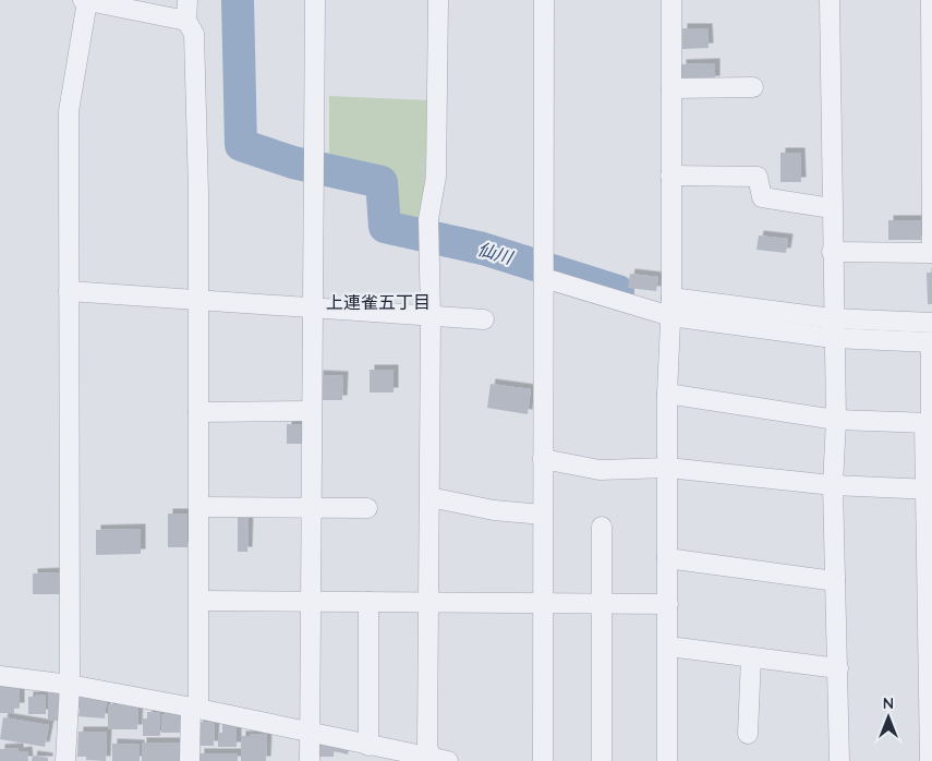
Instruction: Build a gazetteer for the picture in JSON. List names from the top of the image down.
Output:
{
  "districts": ["上連雀五丁目"],
  "water": ["仙川"],
  "north": "top"
}
